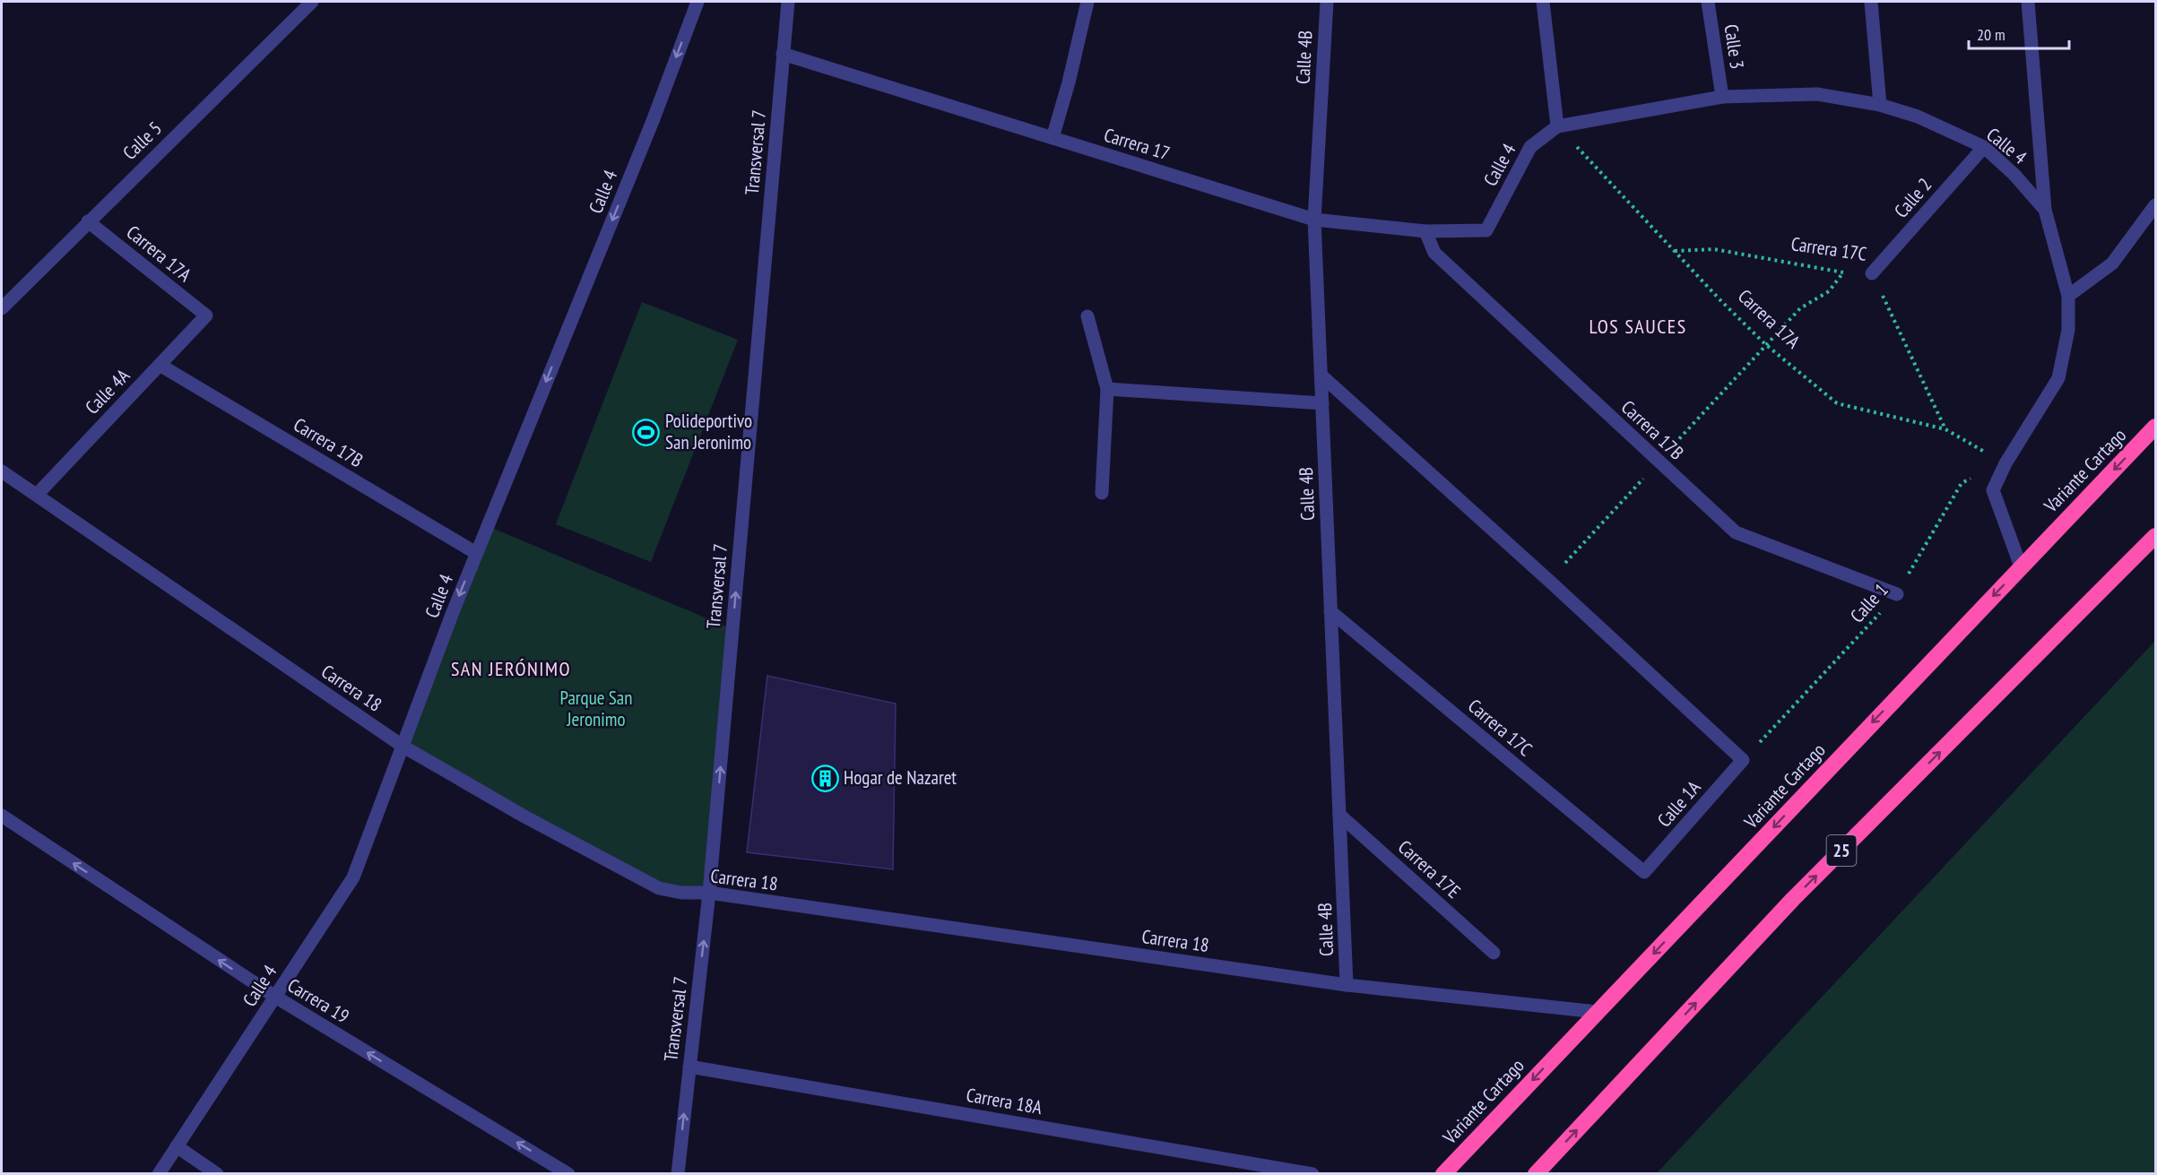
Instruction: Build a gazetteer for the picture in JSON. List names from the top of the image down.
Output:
{
  "streets": {
    "highway": ["Variante Cartago", "25"],
    "street": [
      "Calle 3",
      "Calle 4B",
      "Calle 5",
      "Carrera 17",
      "Calle 4",
      "Transversal 7",
      "Calle 2",
      "Carrera 17C",
      "Carrera 17A",
      "Calle 4A",
      "Carrera 17B",
      "Carrera 18",
      "Calle 1A",
      "Carrera 17E",
      "Carrera 19",
      "Carrera 18A"
    ],
    "path": ["Calle 1"]
  },
  "crossings": [
    ["Calle 3", "Calle 4"],
    ["Calle 4B", "Carrera 17"],
    ["Calle 4B", "Carrera 17C"],
    ["Calle 4B", "Carrera 18"],
    ["Calle 4B", "Carrera 17E"],
    ["Calle 5", "Carrera 17A"],
    ["Carrera 17", "Calle 4"],
    ["Carrera 17", "Transversal 7"],
    ["Carrera 17", "Carrera 17B"],
    ["Calle 4", "Calle 2"],
    ["Calle 4", "Carrera 17A"],
    ["Calle 4", "Carrera 17B"],
    ["Calle 4", "Variante Cartago"],
    ["Calle 4", "Calle 1"],
    ["Calle 4", "Carrera 18"],
    ["Calle 4", "Carrera 19"],
    ["Transversal 7", "Carrera 18"],
    ["Transversal 7", "Carrera 18A"],
    ["Calle 2", "Carrera 17C"],
    ["Carrera 17C", "Carrera 17A"],
    ["Carrera 17C", "Calle 1A"],
    ["Carrera 17A", "Calle 4A"],
    ["Carrera 17A", "Calle 1"],
    ["Calle 4A", "Carrera 17B"],
    ["Calle 4A", "Carrera 18"],
    ["Carrera 17B", "Calle 1"],
    ["Variante Cartago", "Carrera 18"],
    ["Calle 1", "Calle 1A"]
  ],
  "one_way": ["Transversal 7", "Carrera 19"],
  "districts": ["LOS SAUCES", "SAN JERÓNIMO"],
  "parks": ["Parque San Jeronimo"],
  "places": {
    "sports": ["Polideportivo San Jeronimo"],
    "building": ["Hogar de Nazaret"]
  },
  "scale_bar": "20 m"
}
